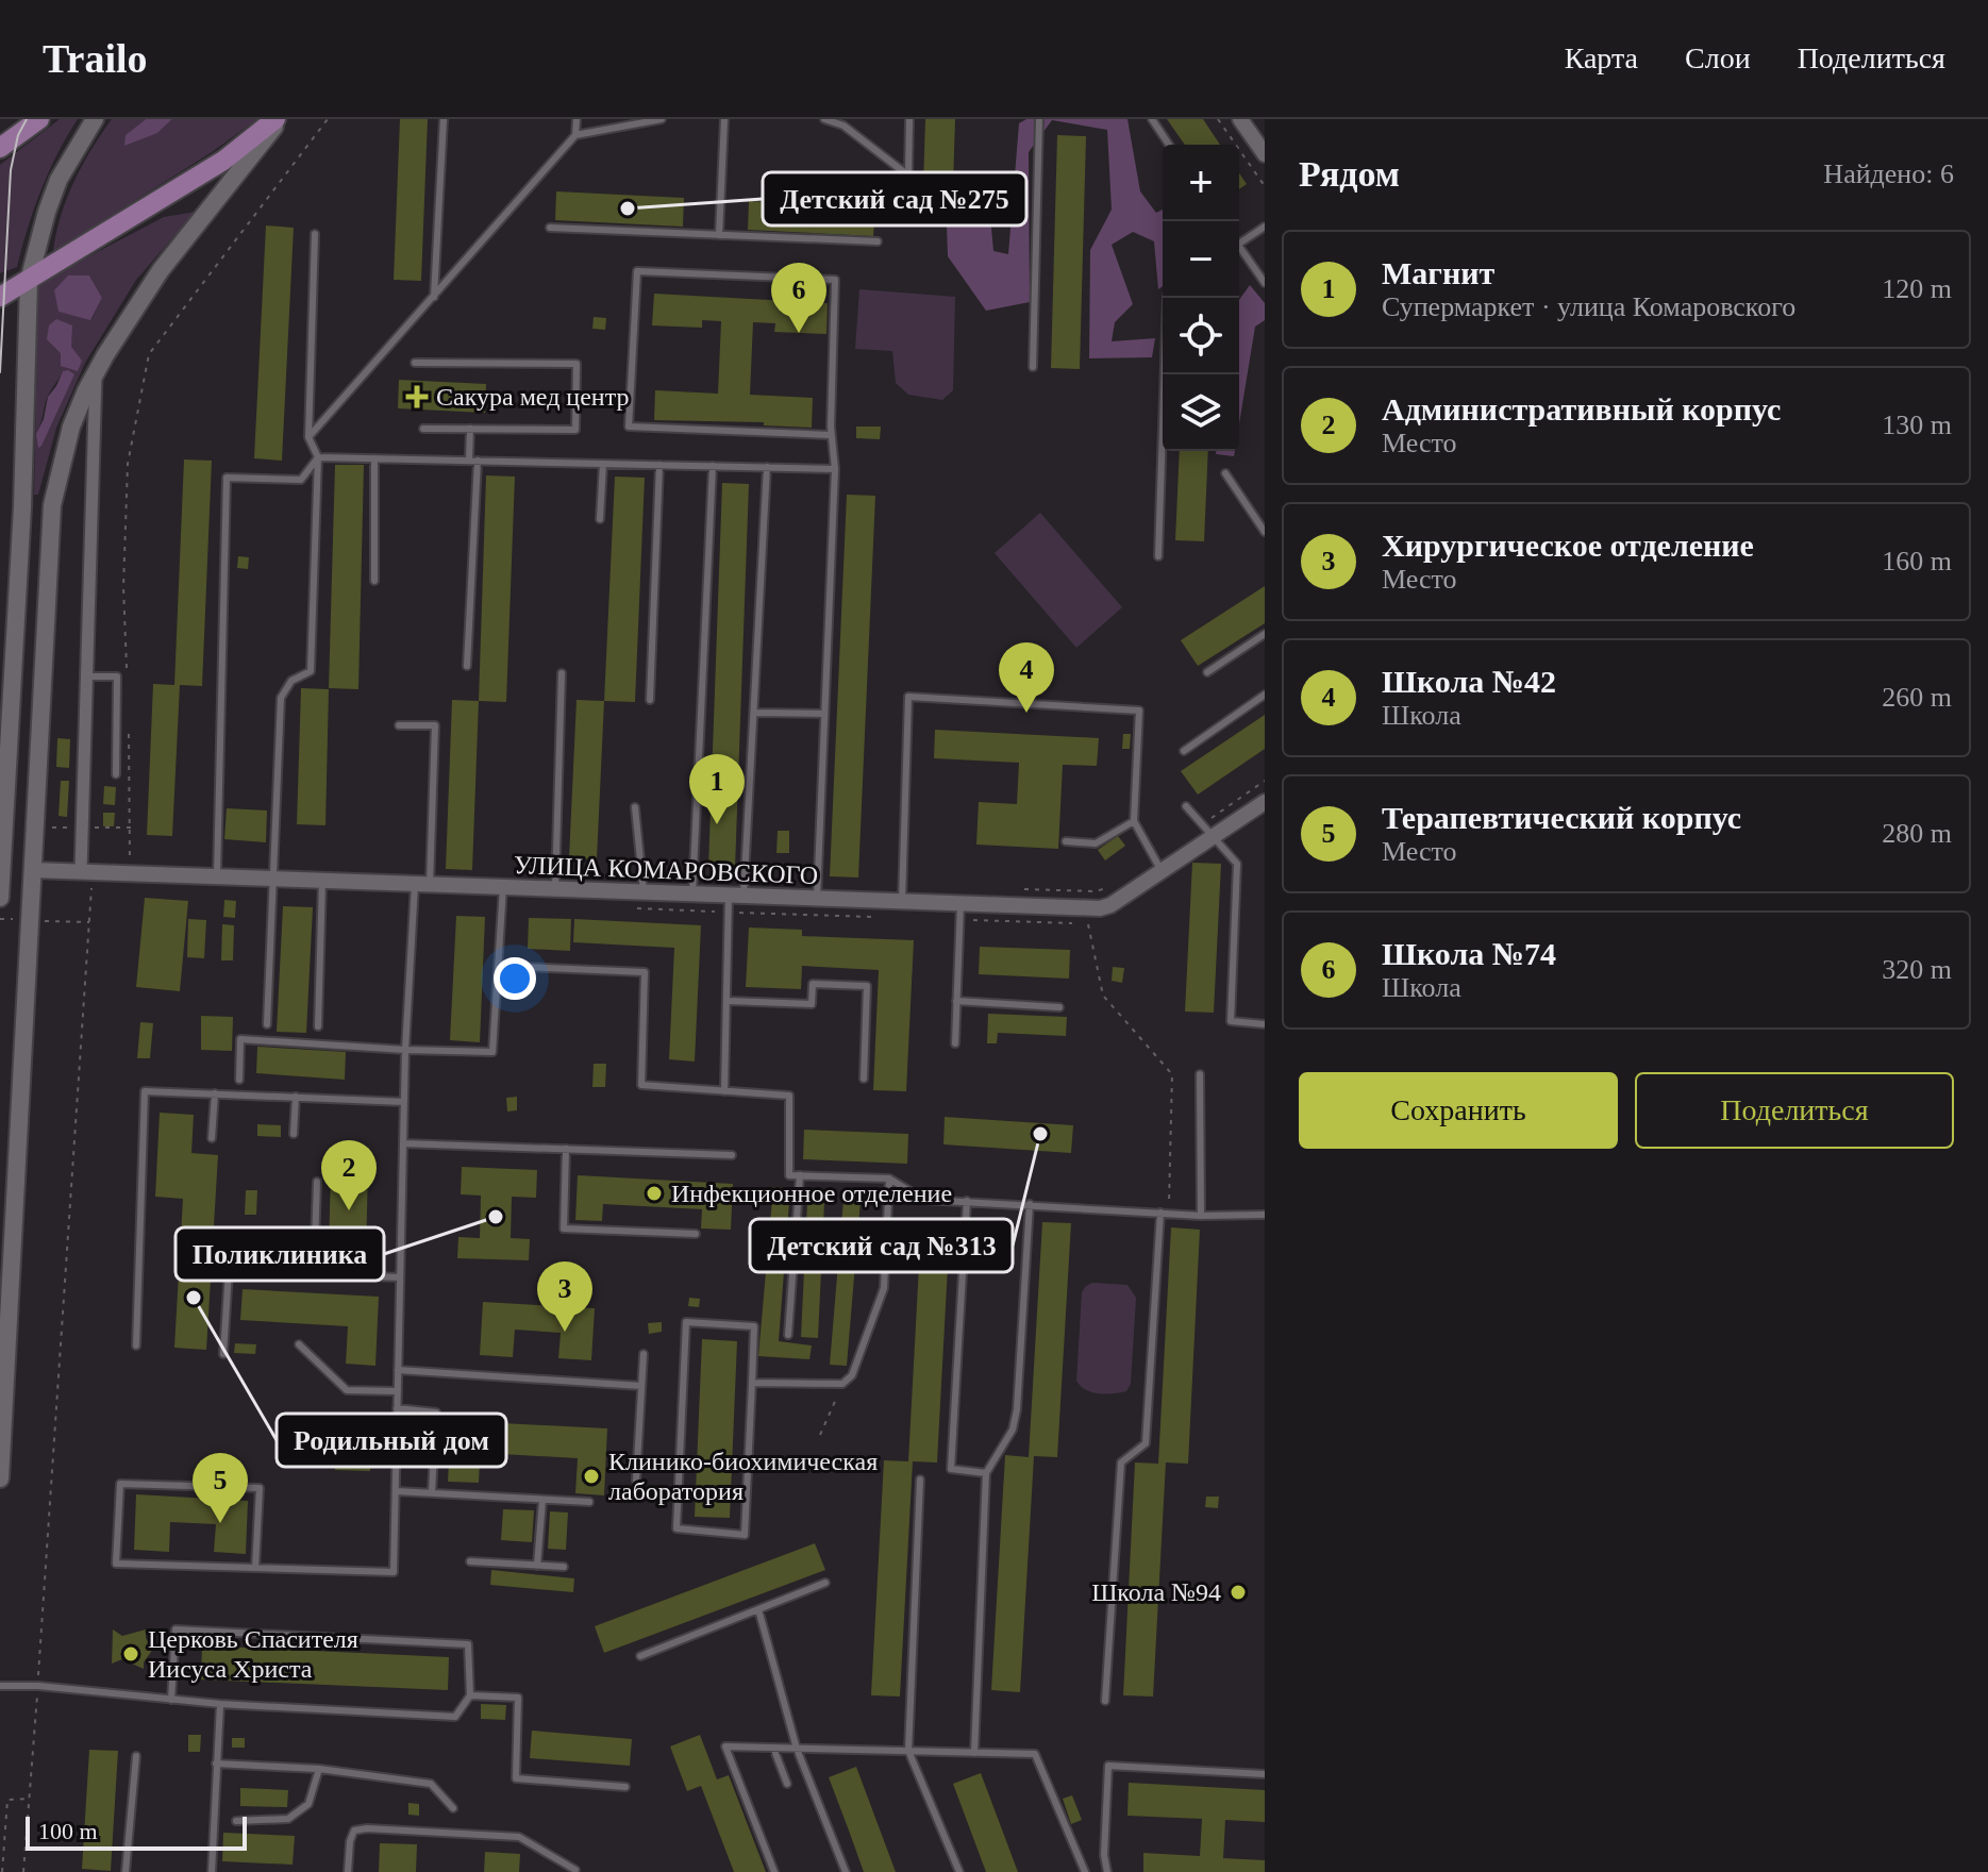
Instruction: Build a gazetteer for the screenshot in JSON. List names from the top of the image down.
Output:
{
  "streets": {
    "street": ["УЛИЦА КОМАРОВСКОГО"]
  },
  "places": {
    "other": [
      "Детский сад №275",
      "Детский сад №313",
      "Инфекционное отделение",
      "Поликлиника",
      "Родильный дом",
      "Клинико-биохимическая лаборатория",
      "Школа №94",
      "Церковь Спасителя Иисуса Христа"
    ],
    "health": ["Сакура мед центр"]
  },
  "scale_bar": "100 m",
  "page": {
    "header": "Trailo",
    "nav": ["Карта", "Слои", "Поделиться"],
    "heading": ["Рядом", "Найдено: 6"],
    "map_buttons": ["+", "−"],
    "list": [
      {
        "mark": "1",
        "name": "Магнит",
        "note": "Супермаркет · улица Комаровского",
        "value": "120 m"
      },
      {
        "mark": "2",
        "name": "Административный корпус",
        "note": "Место",
        "value": "130 m"
      },
      {
        "mark": "3",
        "name": "Хирургическое отделение",
        "note": "Место",
        "value": "160 m"
      },
      {
        "mark": "4",
        "name": "Школа №42",
        "note": "Школа",
        "value": "260 m"
      },
      {
        "mark": "5",
        "name": "Терапевтический корпус",
        "note": "Место",
        "value": "280 m"
      },
      {
        "mark": "6",
        "name": "Школа №74",
        "note": "Школа",
        "value": "320 m"
      }
    ],
    "pins": [
      "6",
      "4",
      "1",
      "2",
      "3",
      "5"
    ],
    "buttons": ["Сохранить", "Поделиться"],
    "scale": "100 m"
  }
}
